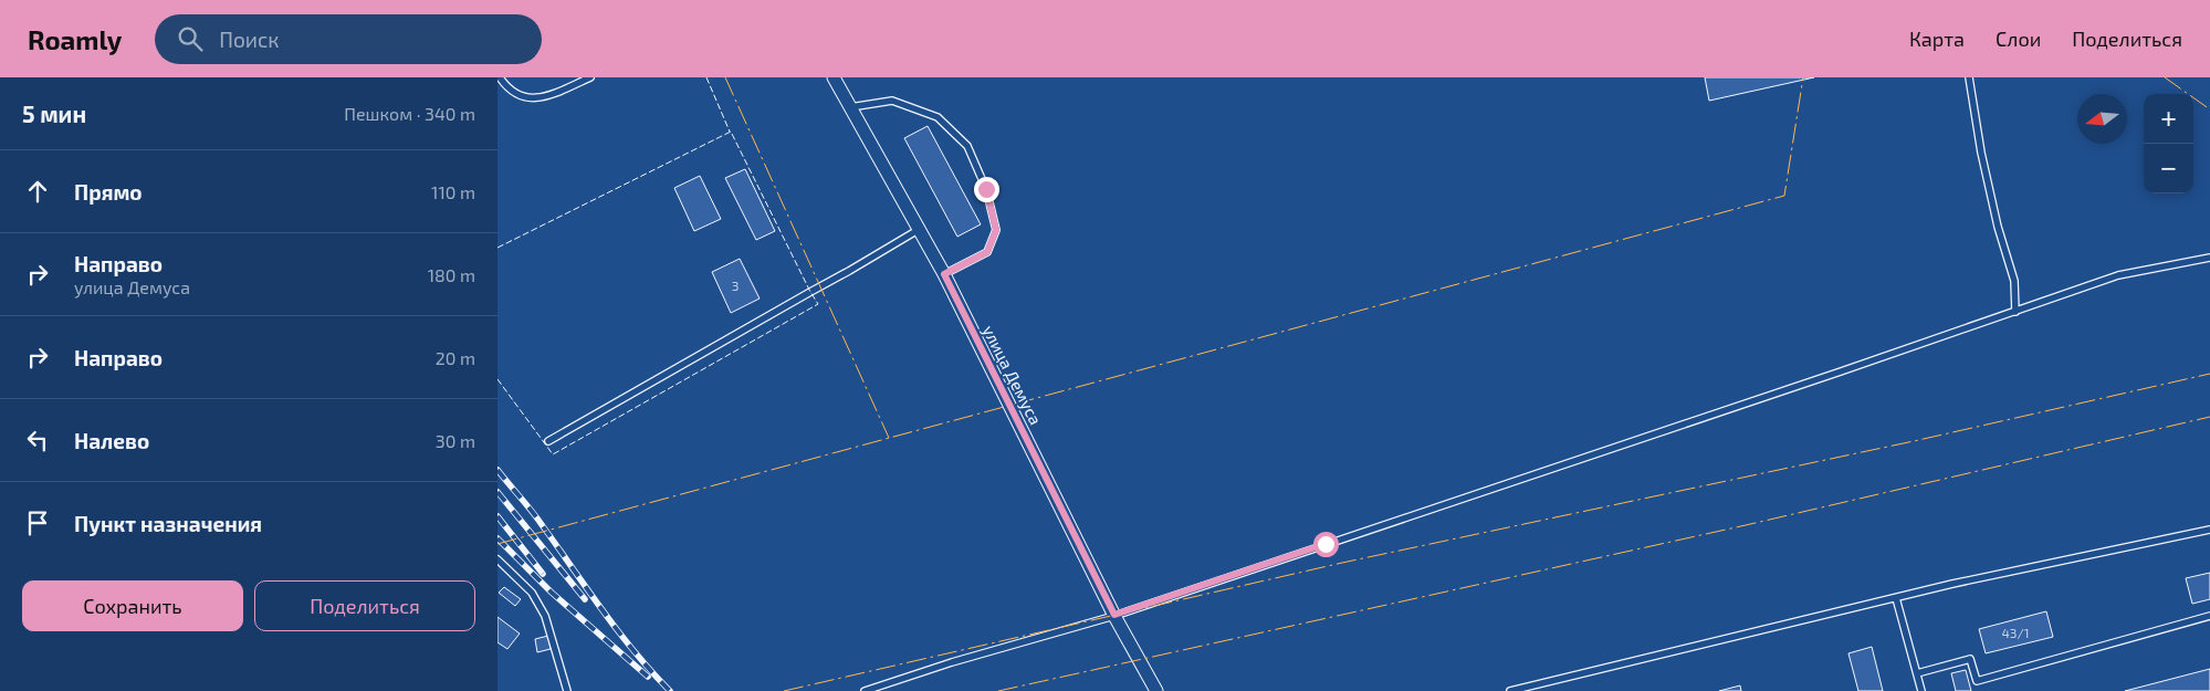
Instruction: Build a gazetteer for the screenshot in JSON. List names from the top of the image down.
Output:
{
  "streets": {
    "street": ["улица Демуса"]
  },
  "house_numbers": ["3", "43/1"],
  "north": "left",
  "page": {
    "header": "Roamly",
    "search": "Поиск",
    "nav": ["Карта", "Слои", "Поделиться"],
    "heading": ["5 мин", "Пешком · 340 m"],
    "map_buttons": ["+", "−"],
    "list": [
      ["Прямо", "110 m"],
      ["Направо", "улица Демуса", "180 m"],
      ["Направо", "20 m"],
      ["Налево", "30 m"],
      "Пункт назначения"
    ],
    "buttons": ["Сохранить", "Поделиться"]
  }
}
